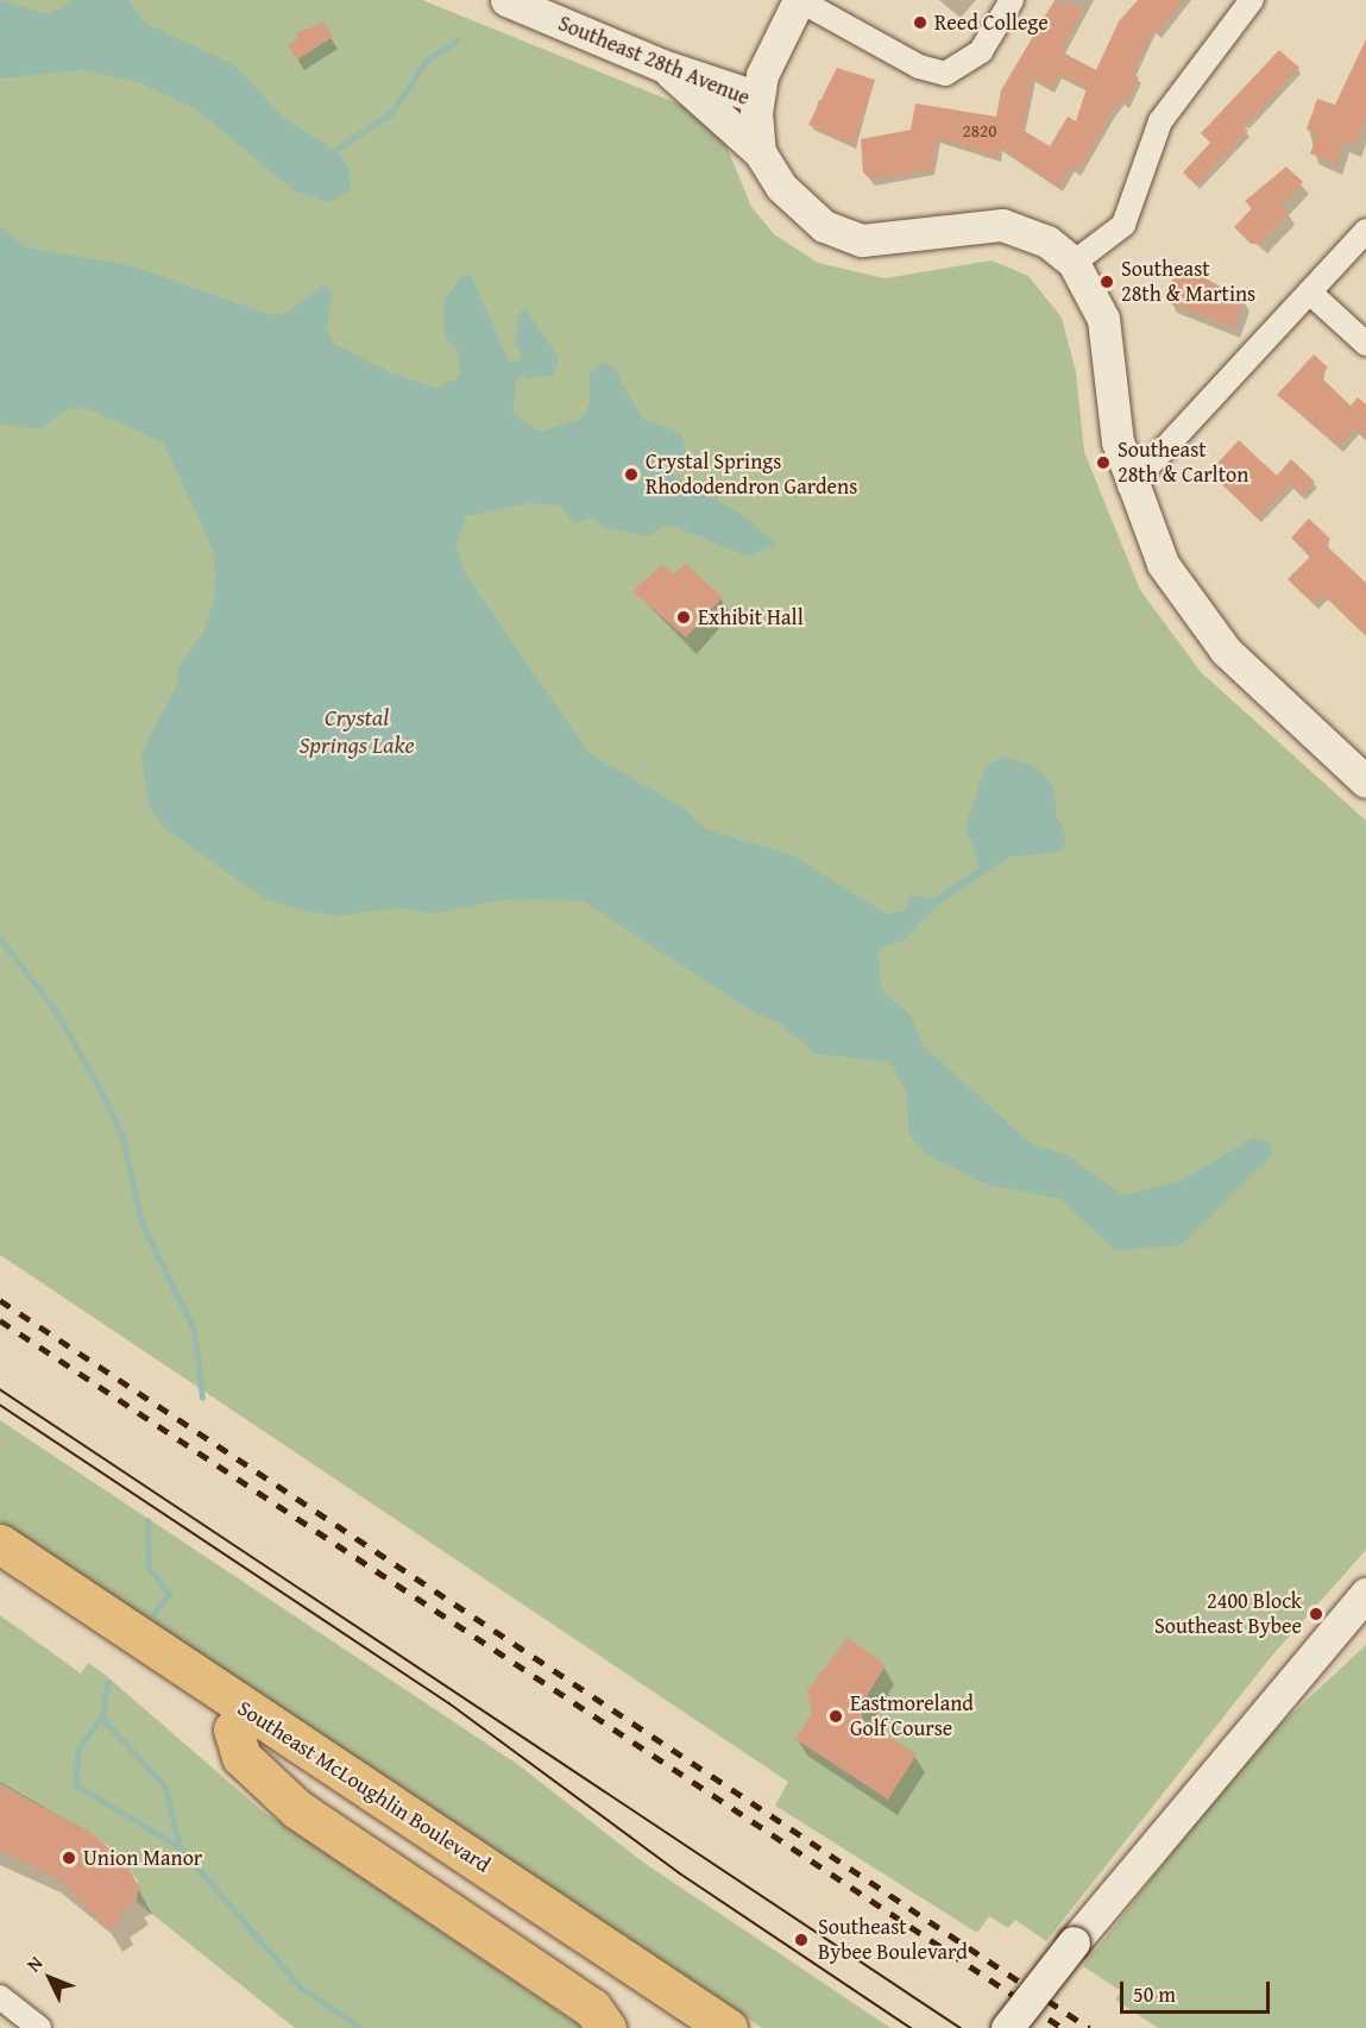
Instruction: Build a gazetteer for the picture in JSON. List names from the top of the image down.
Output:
{
  "streets": {
    "highway": ["Southeast McLoughlin Boulevard"],
    "main road": ["Southeast 28th Avenue"]
  },
  "water": ["Crystal Springs Lake"],
  "places": [
    "Reed College",
    "Southeast 28th & Martins",
    "Southeast 28th & Carlton",
    "Crystal Springs Rhododendron Gardens",
    "Exhibit Hall",
    "2400 Block Southeast Bybee",
    "Eastmoreland Golf Course",
    "Union Manor",
    "Southeast Bybee Boulevard"
  ],
  "house_numbers": ["2820"],
  "scale_bar": "50 m",
  "north": "top left"
}
